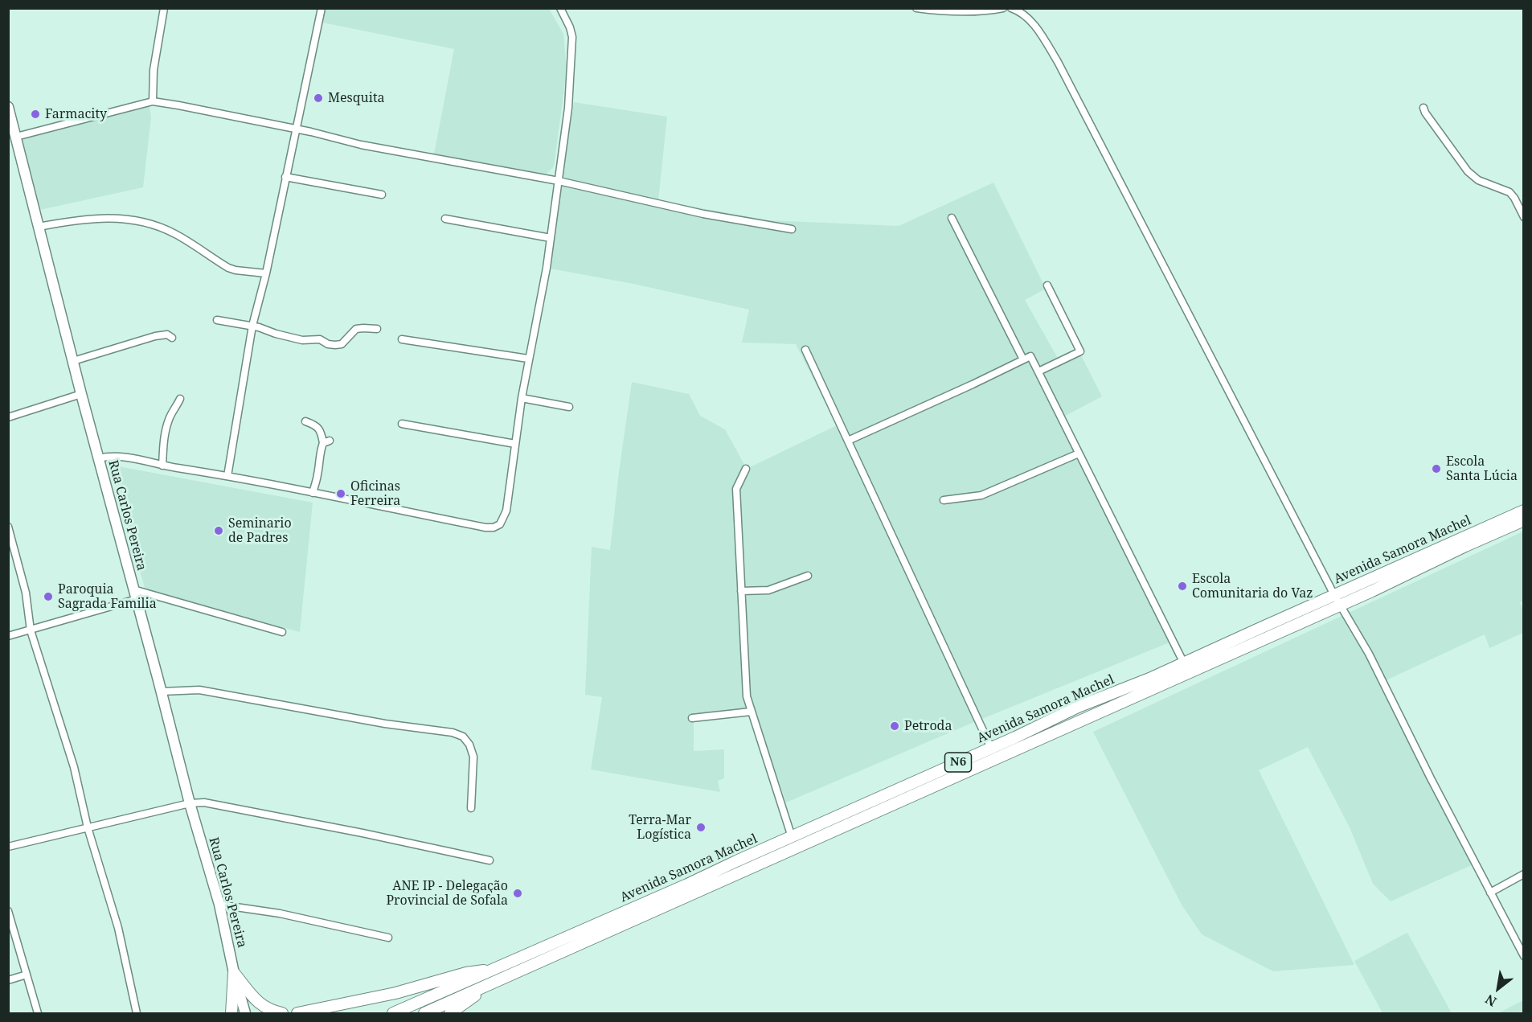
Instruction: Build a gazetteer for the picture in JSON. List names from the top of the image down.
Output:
{
  "streets": {
    "highway": ["Avenida Samora Machel", "N6"],
    "main road": ["Rua Carlos Pereira"]
  },
  "places": [
    "Mesquita",
    "Farmacity",
    "Escola Santa Lúcia",
    "Oficinas Ferreira",
    "Seminario de Padres",
    "Escola Comunitaria do Vaz",
    "Paroquia Sagrada Familia",
    "Petroda",
    "Terra-Mar Logística",
    "ANE IP - Delegação Provincial de Sofala"
  ],
  "north": "bottom left"
}
